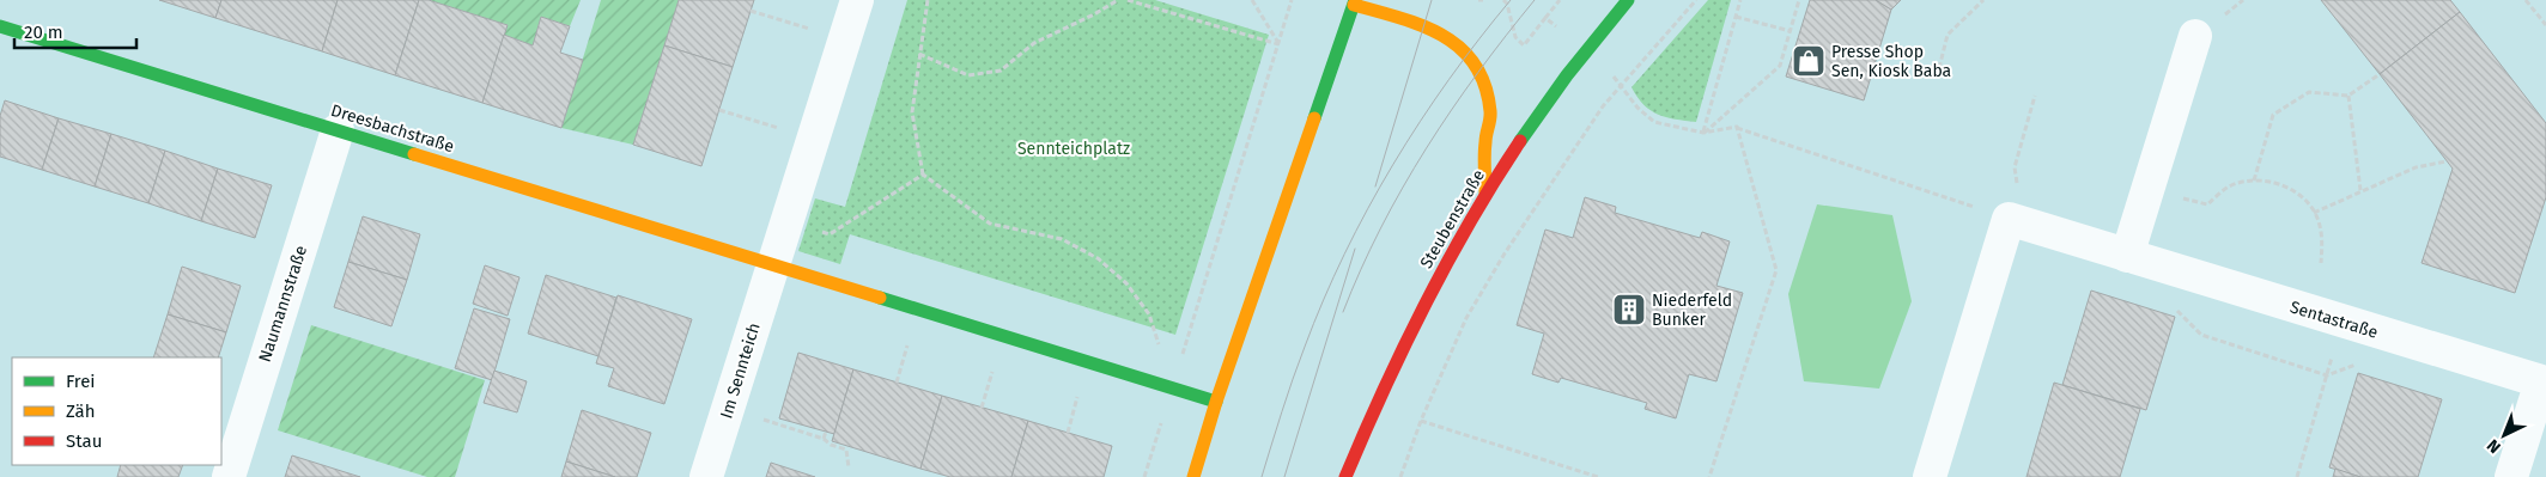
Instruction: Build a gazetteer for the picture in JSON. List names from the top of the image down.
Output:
{
  "streets": {
    "street": [
      "Dreesbachstraße",
      "Steubenstraße",
      "Naumannstraße",
      "Sentastraße",
      "Im Sennteich"
    ]
  },
  "crossings": [
    ["Dreesbachstraße", "Naumannstraße"],
    ["Dreesbachstraße", "Im Sennteich"]
  ],
  "parks": ["Sennteichplatz"],
  "places": {
    "shop": ["Presse Shop Sen, Kiosk Baba"],
    "building": ["Niederfeld Bunker"]
  },
  "legend": ["Frei", "Zäh", "Stau"],
  "scale_bar": "20 m",
  "north": "bottom left"
}
